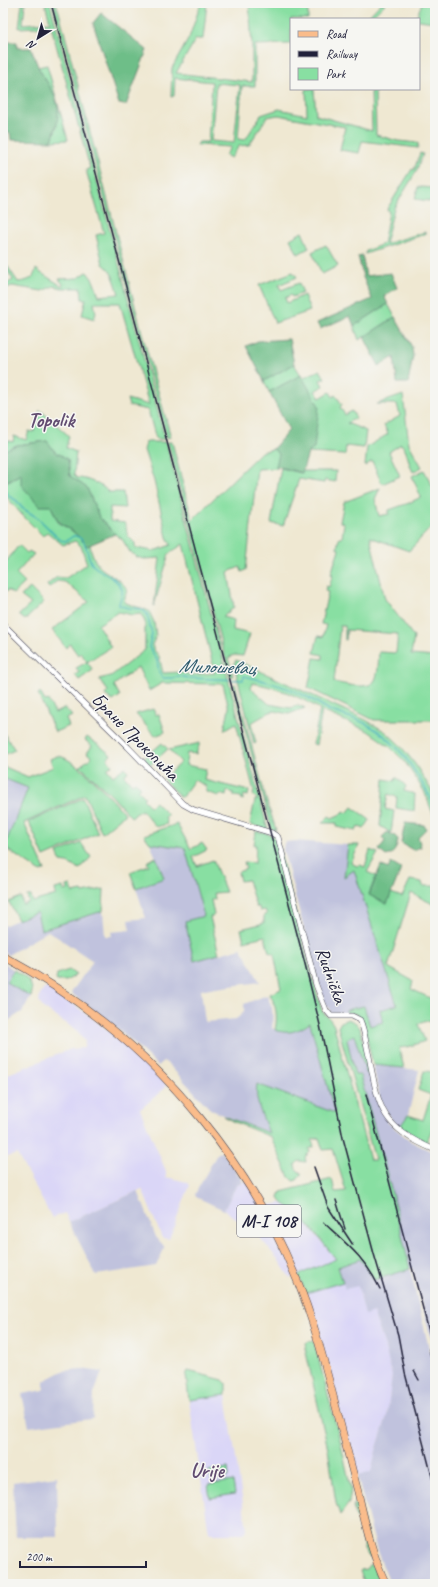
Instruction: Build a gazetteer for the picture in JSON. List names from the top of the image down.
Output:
{
  "streets": {
    "main road": ["M-I 108"],
    "street": ["Бране Прокопића", "Rudnička"]
  },
  "crossings": [
    ["Бране Прокопића", "Rudnička"]
  ],
  "districts": ["Topolik", "Urije"],
  "water": ["Милошевац"],
  "legend": ["Road", "Railway", "Park"],
  "scale_bar": "200 m",
  "north": "bottom left"
}
